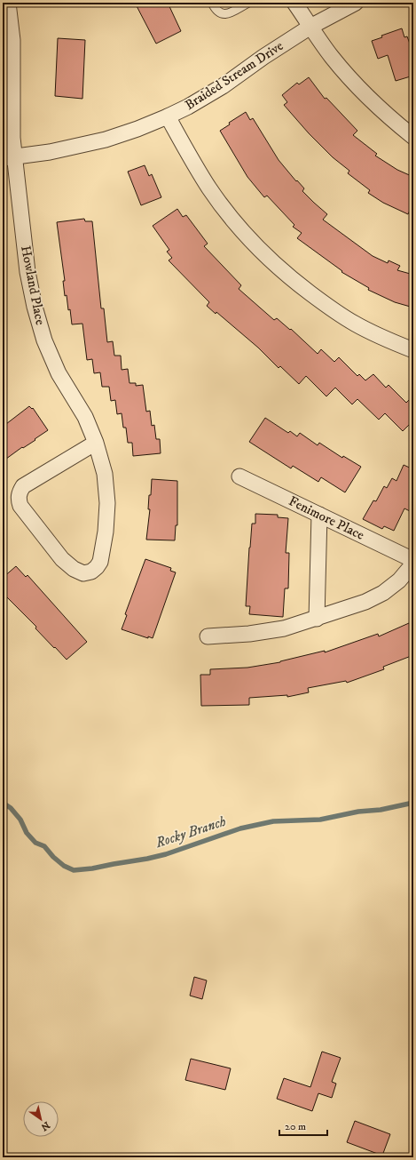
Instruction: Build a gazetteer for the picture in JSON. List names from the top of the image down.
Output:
{
  "streets": {
    "street": ["Braided Stream Drive", "Howland Place", "Fenimore Place"]
  },
  "crossings": [
    ["Braided Stream Drive", "Howland Place"]
  ],
  "water": ["Rocky Branch"],
  "scale_bar": "20 m",
  "north": "bottom right"
}
